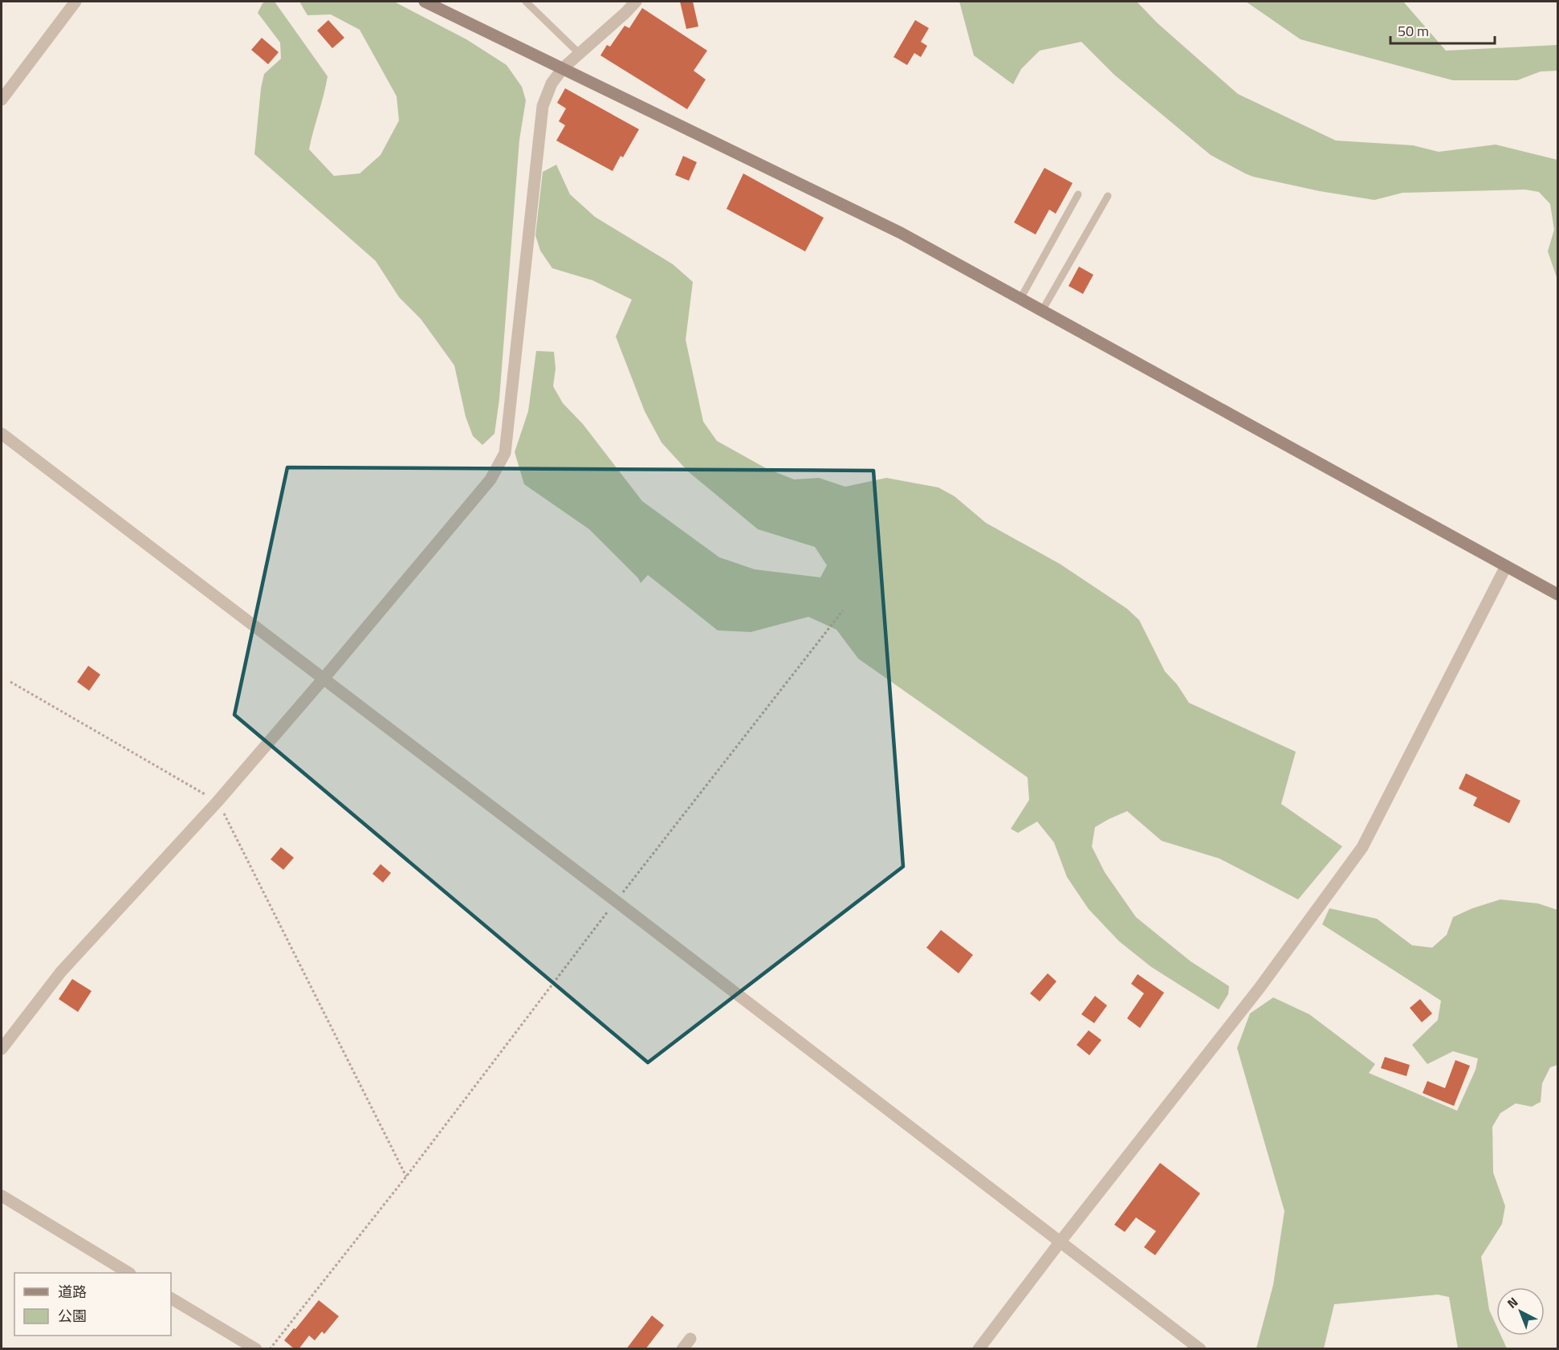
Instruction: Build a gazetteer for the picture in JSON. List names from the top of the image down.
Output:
{
  "legend": ["道路", "公園"],
  "scale_bar": "50 m",
  "north": "top left"
}
